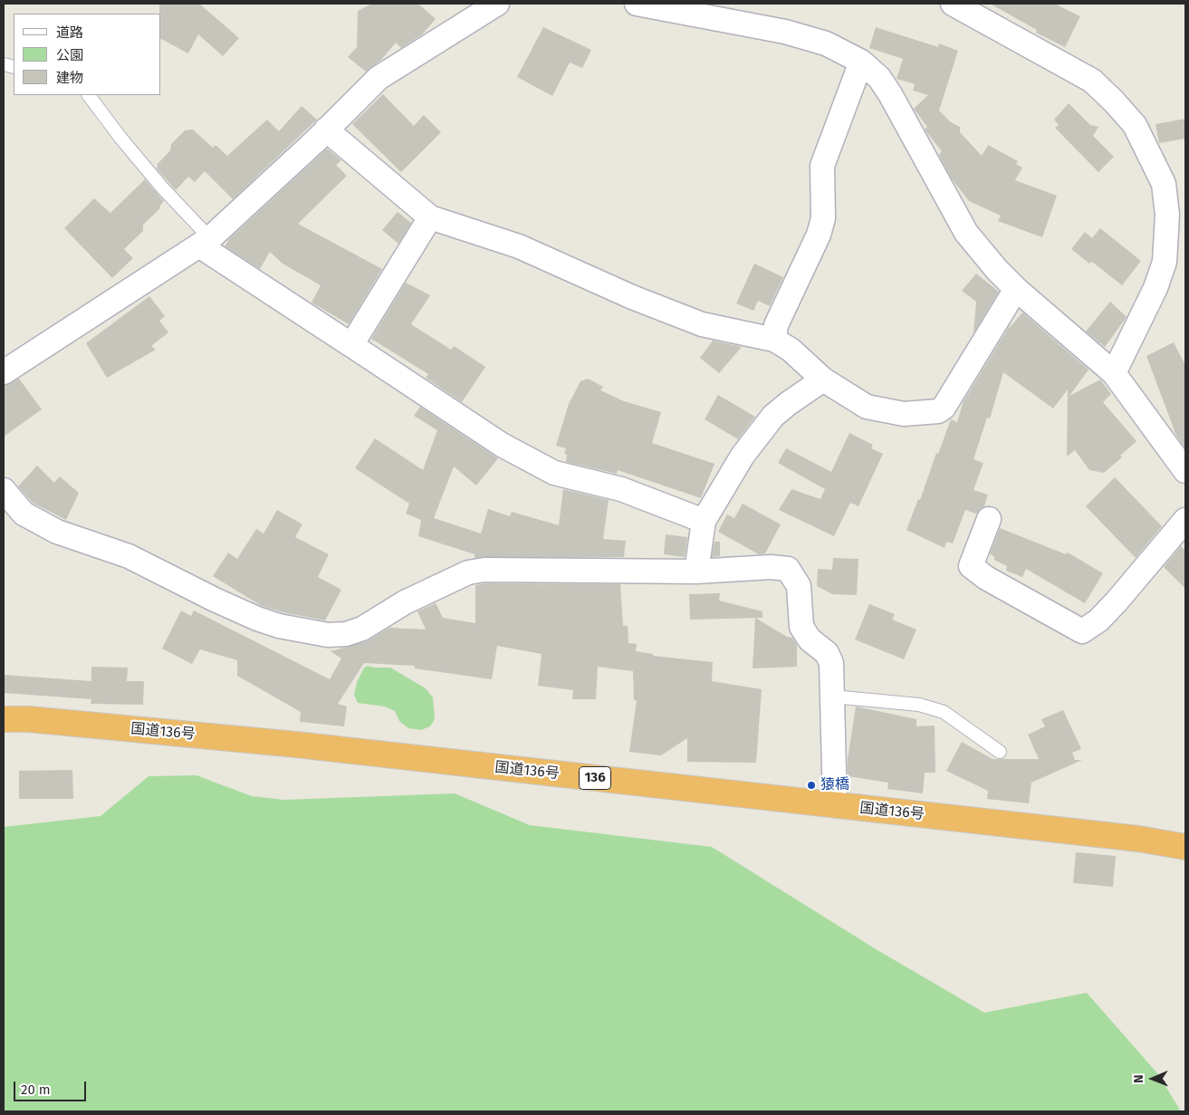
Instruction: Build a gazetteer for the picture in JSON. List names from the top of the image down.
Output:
{
  "streets": {
    "highway": ["国道136号", "136"]
  },
  "places": ["猿橋"],
  "legend": ["道路", "公園", "建物"],
  "scale_bar": "20 m",
  "north": "left"
}
